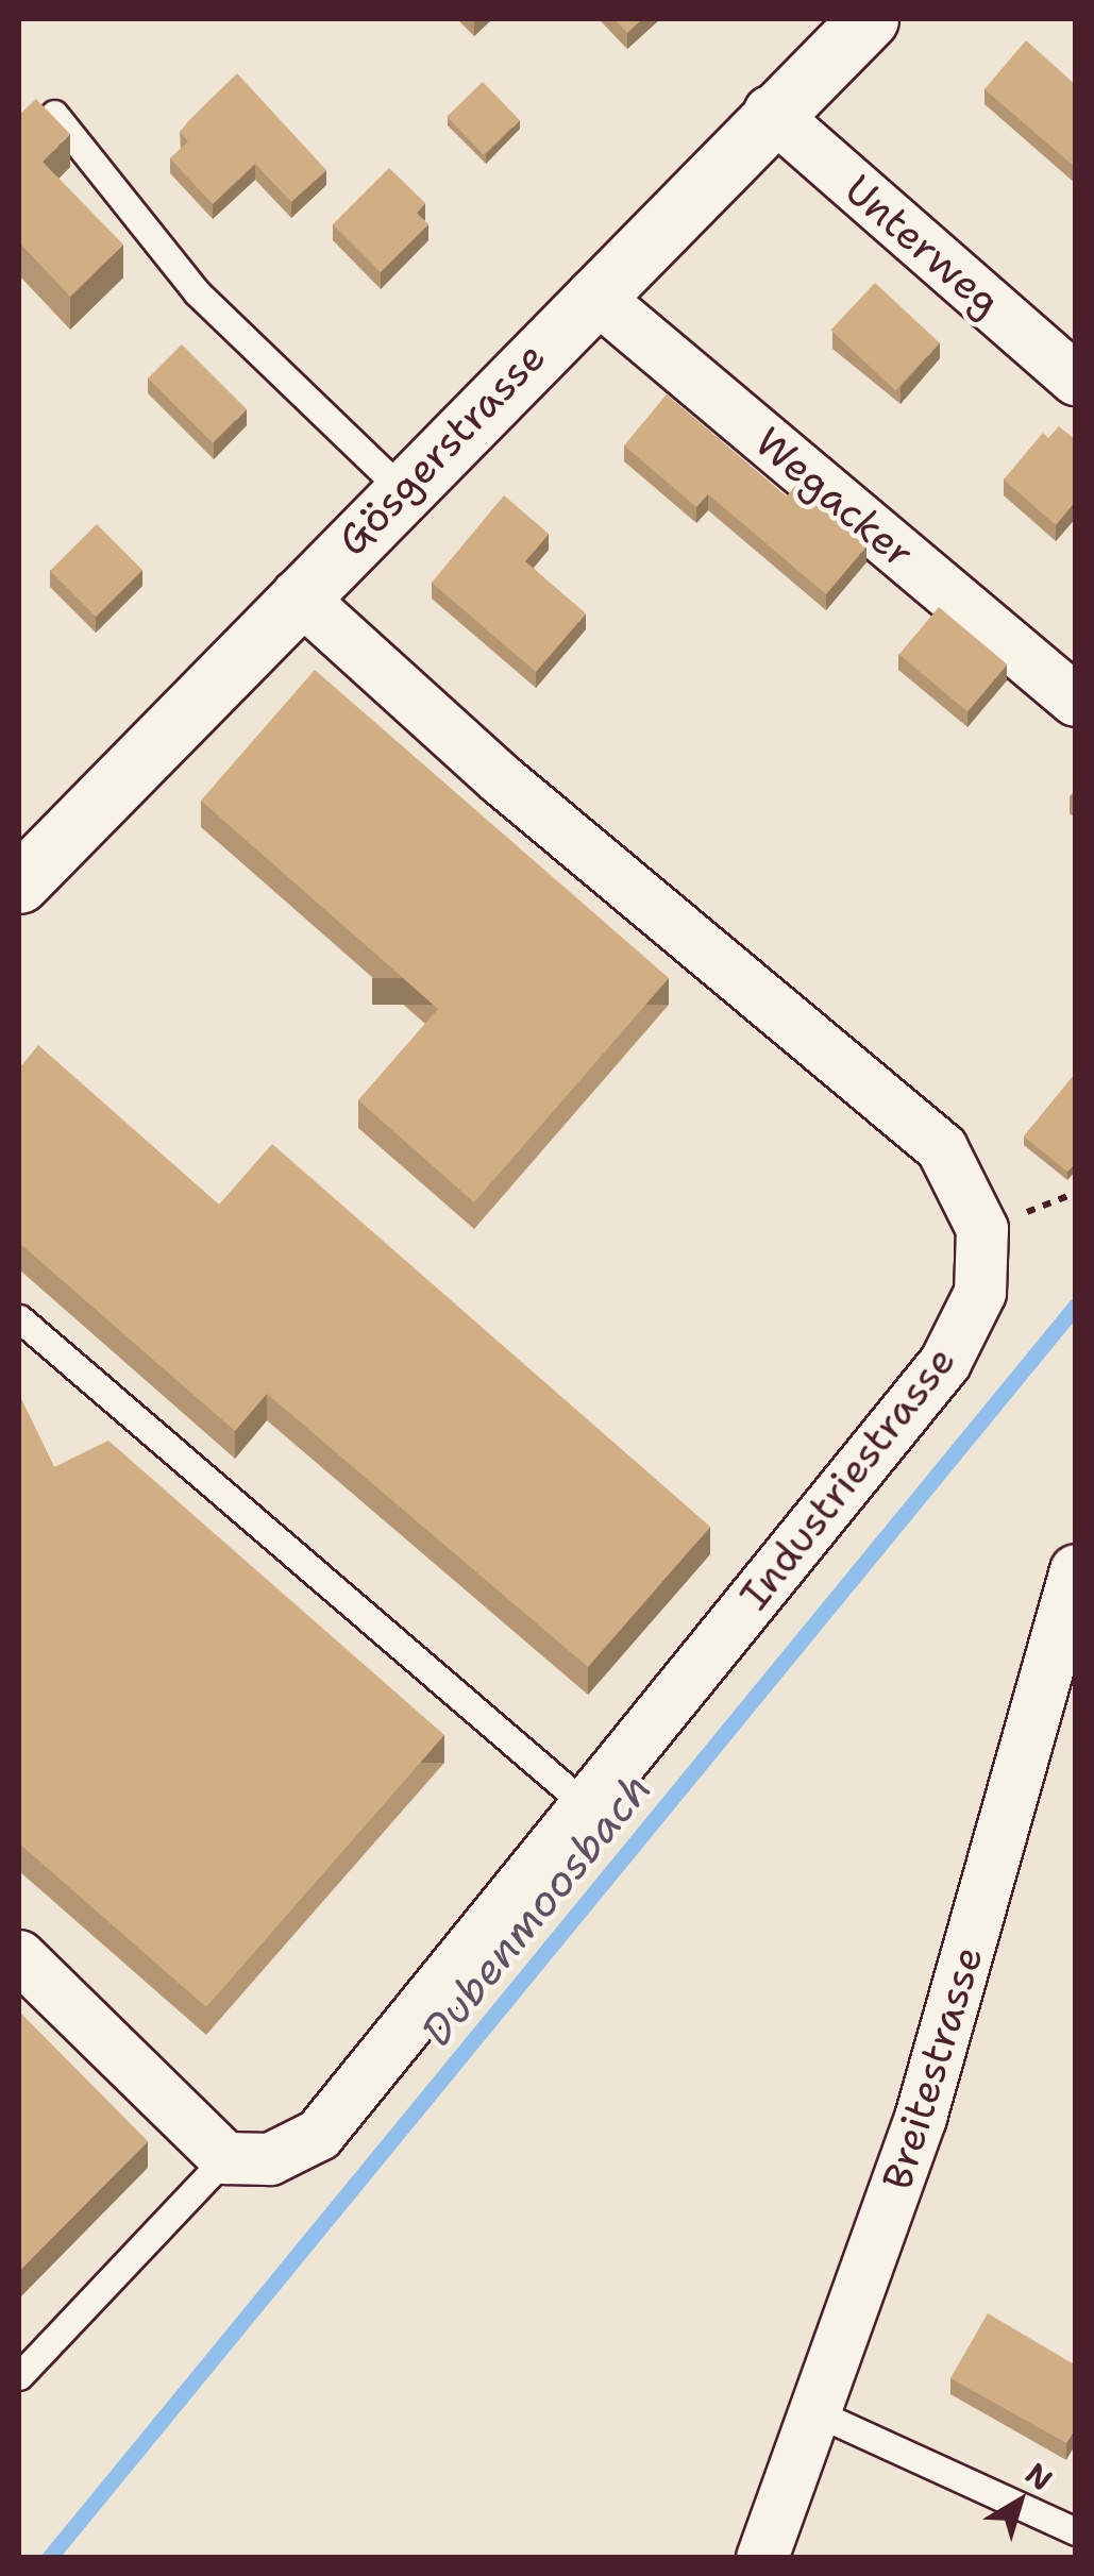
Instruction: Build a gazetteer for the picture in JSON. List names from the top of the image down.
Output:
{
  "streets": {
    "main road": ["Gösgerstrasse"],
    "street": [
      "Unterweg",
      "Wegacker",
      "Industriestrasse",
      "Breitestrasse"
    ]
  },
  "crossings": [
    ["Unterweg", "Gösgerstrasse"],
    ["Gösgerstrasse", "Wegacker"],
    ["Gösgerstrasse", "Industriestrasse"]
  ],
  "water": ["Dubenmoosbach"],
  "north": "top right"
}
